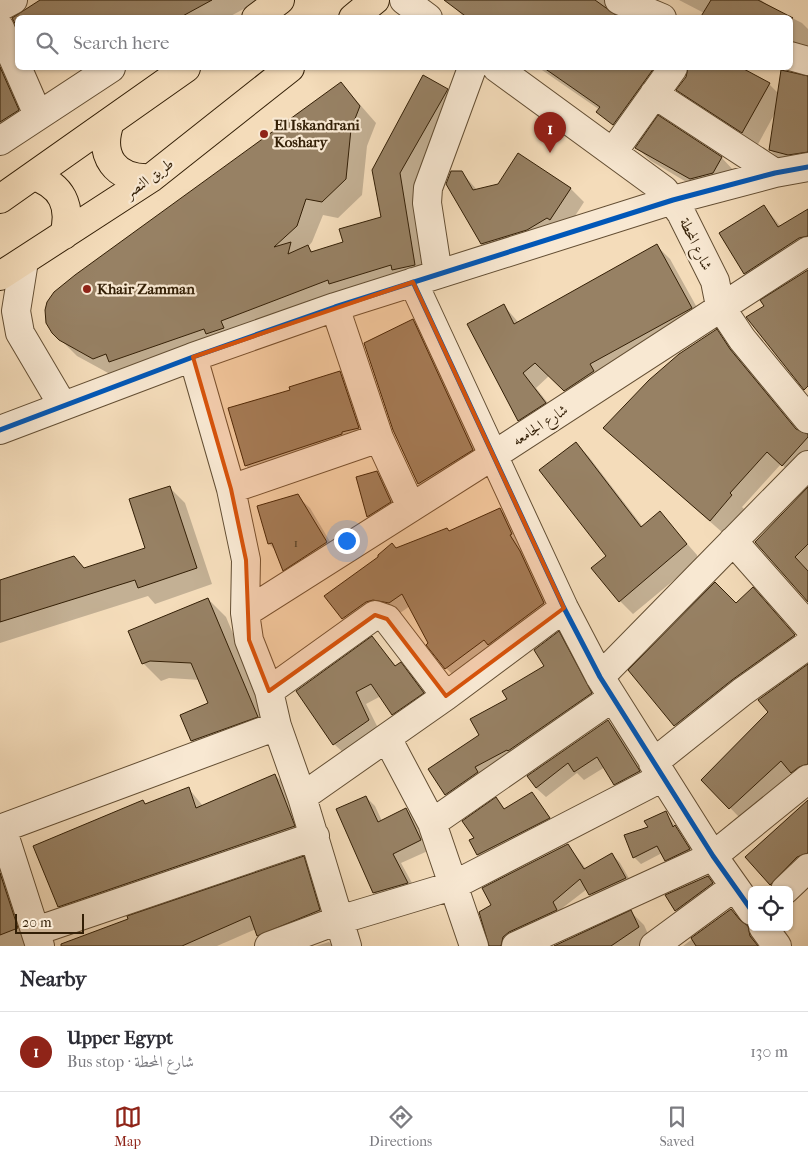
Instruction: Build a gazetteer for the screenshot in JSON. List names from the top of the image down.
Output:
{
  "streets": {
    "main road": ["طريق النصر"],
    "street": ["شارع المحطة", "شارع الجامعه"]
  },
  "crossings": [
    ["شارع المحطة", "شارع الجامعه"]
  ],
  "places": ["El Iskandrani Koshary", "Khair Zamman"],
  "house_numbers": ["1"],
  "scale_bar": "20 m",
  "page": {
    "search": "Search here",
    "pins": "1",
    "scale": "20 m",
    "heading": "Nearby",
    "list": [
      {
        "mark": "1",
        "name": "Upper Egypt",
        "note": "Bus stop · شارع المحطة",
        "value": "130 m"
      }
    ],
    "nav": ["Map", "Directions", "Saved"]
  }
}
